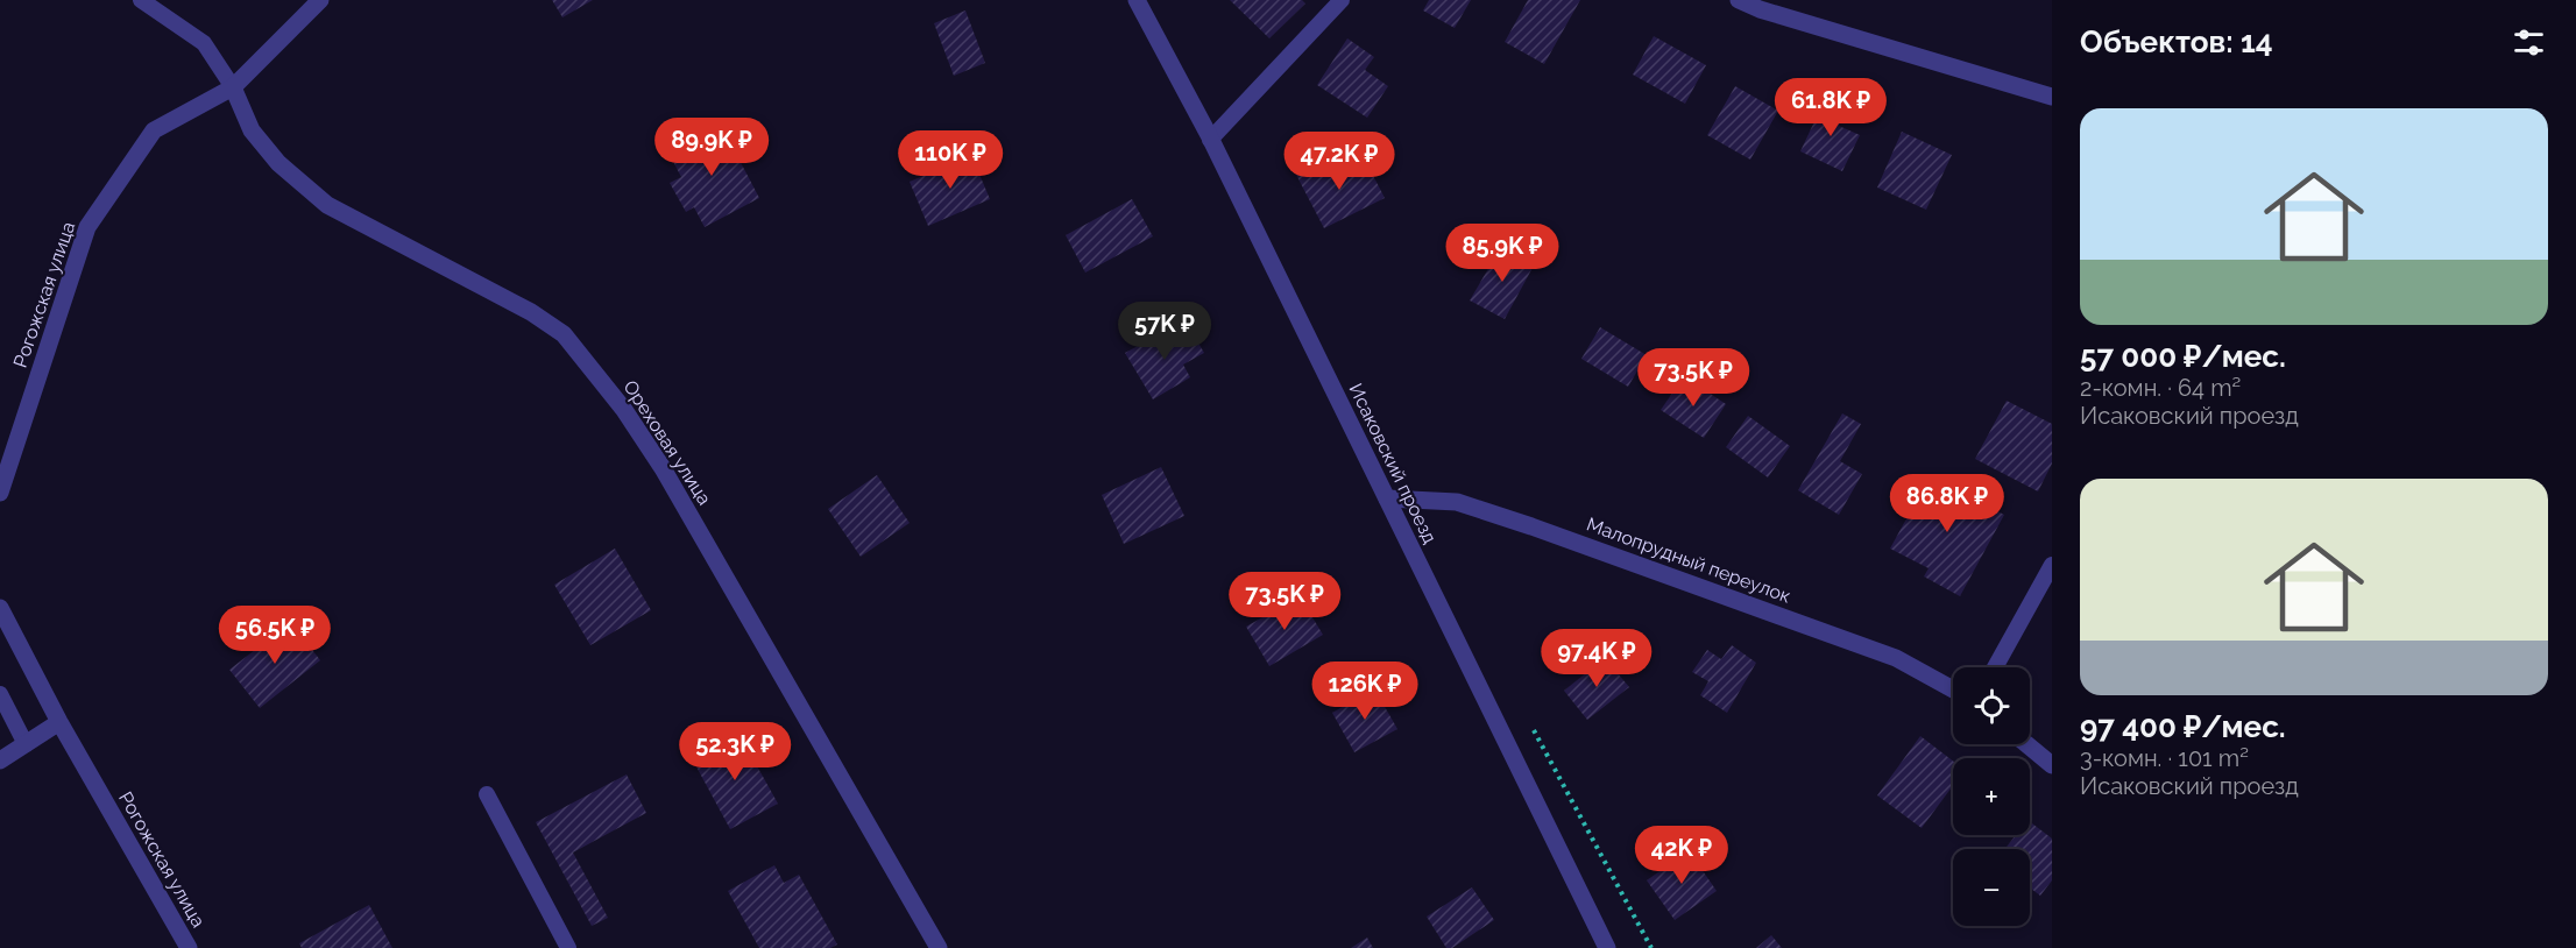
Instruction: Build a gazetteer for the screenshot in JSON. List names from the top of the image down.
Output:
{
  "streets": {
    "street": [
      "Рогожская улица",
      "Ореховая улица",
      "Исаковский проезд",
      "Малопрудный переулок"
    ]
  },
  "crossings": [
    ["Рогожская улица", "Ореховая улица"],
    ["Исаковский проезд", "Малопрудный переулок"]
  ],
  "page": {
    "heading": "Объектов: 14",
    "price": [
      "61.8K ₽",
      "89.9K ₽",
      "110K ₽",
      "47.2K ₽",
      "85.9K ₽",
      "57K ₽",
      "73.5K ₽",
      "86.8K ₽",
      "73.5K ₽",
      "56.5K ₽",
      "97.4K ₽",
      "126K ₽",
      "52.3K ₽",
      "42K ₽"
    ],
    "list": [
      {
        "name": "57 000 ₽/мес.",
        "note": "2-комн. · 64 m² · Исаковский проезд"
      },
      {
        "name": "97 400 ₽/мес.",
        "note": "3-комн. · 101 m² · Исаковский проезд"
      }
    ],
    "map_buttons": ["+", "−"]
  }
}
